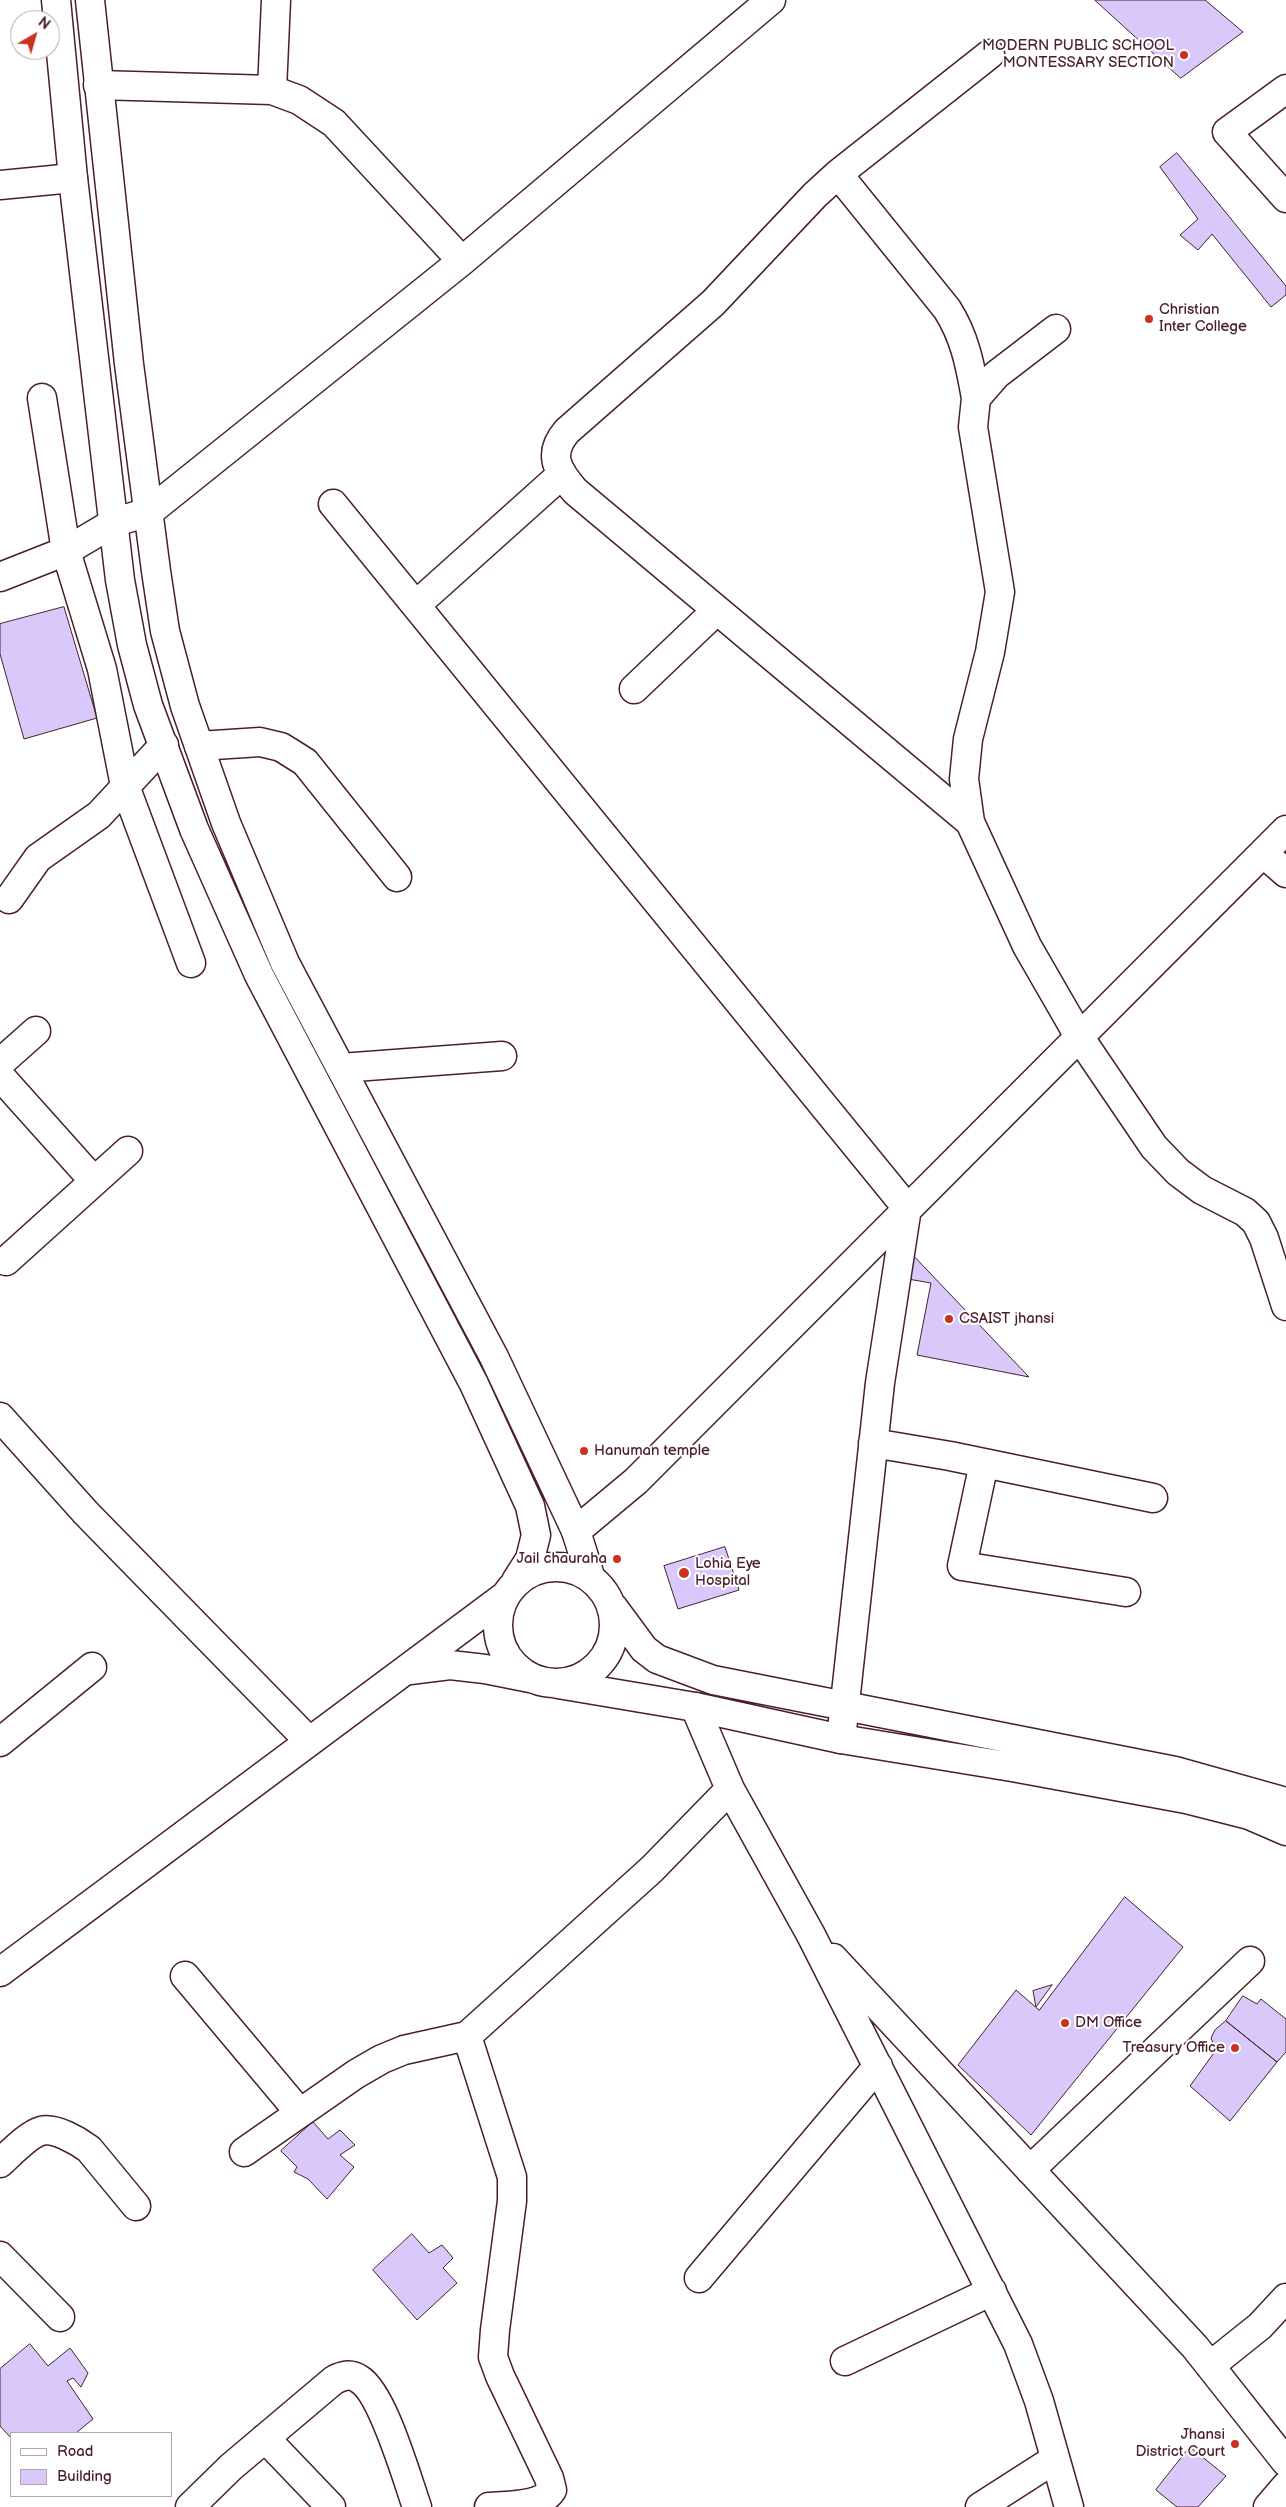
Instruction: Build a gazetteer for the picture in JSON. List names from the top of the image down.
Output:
{
  "places": [
    "MODERN PUBLIC SCHOOL MONTESSARY SECTION",
    "Christian Inter College",
    "CSAIST jhansi",
    "Hanuman temple",
    "Jail chauraha",
    "Lohia Eye Hospital",
    "DM Office",
    "Treasury Office",
    "Jhansi District Court"
  ],
  "legend": ["Road", "Building"],
  "north": "top right"
}
